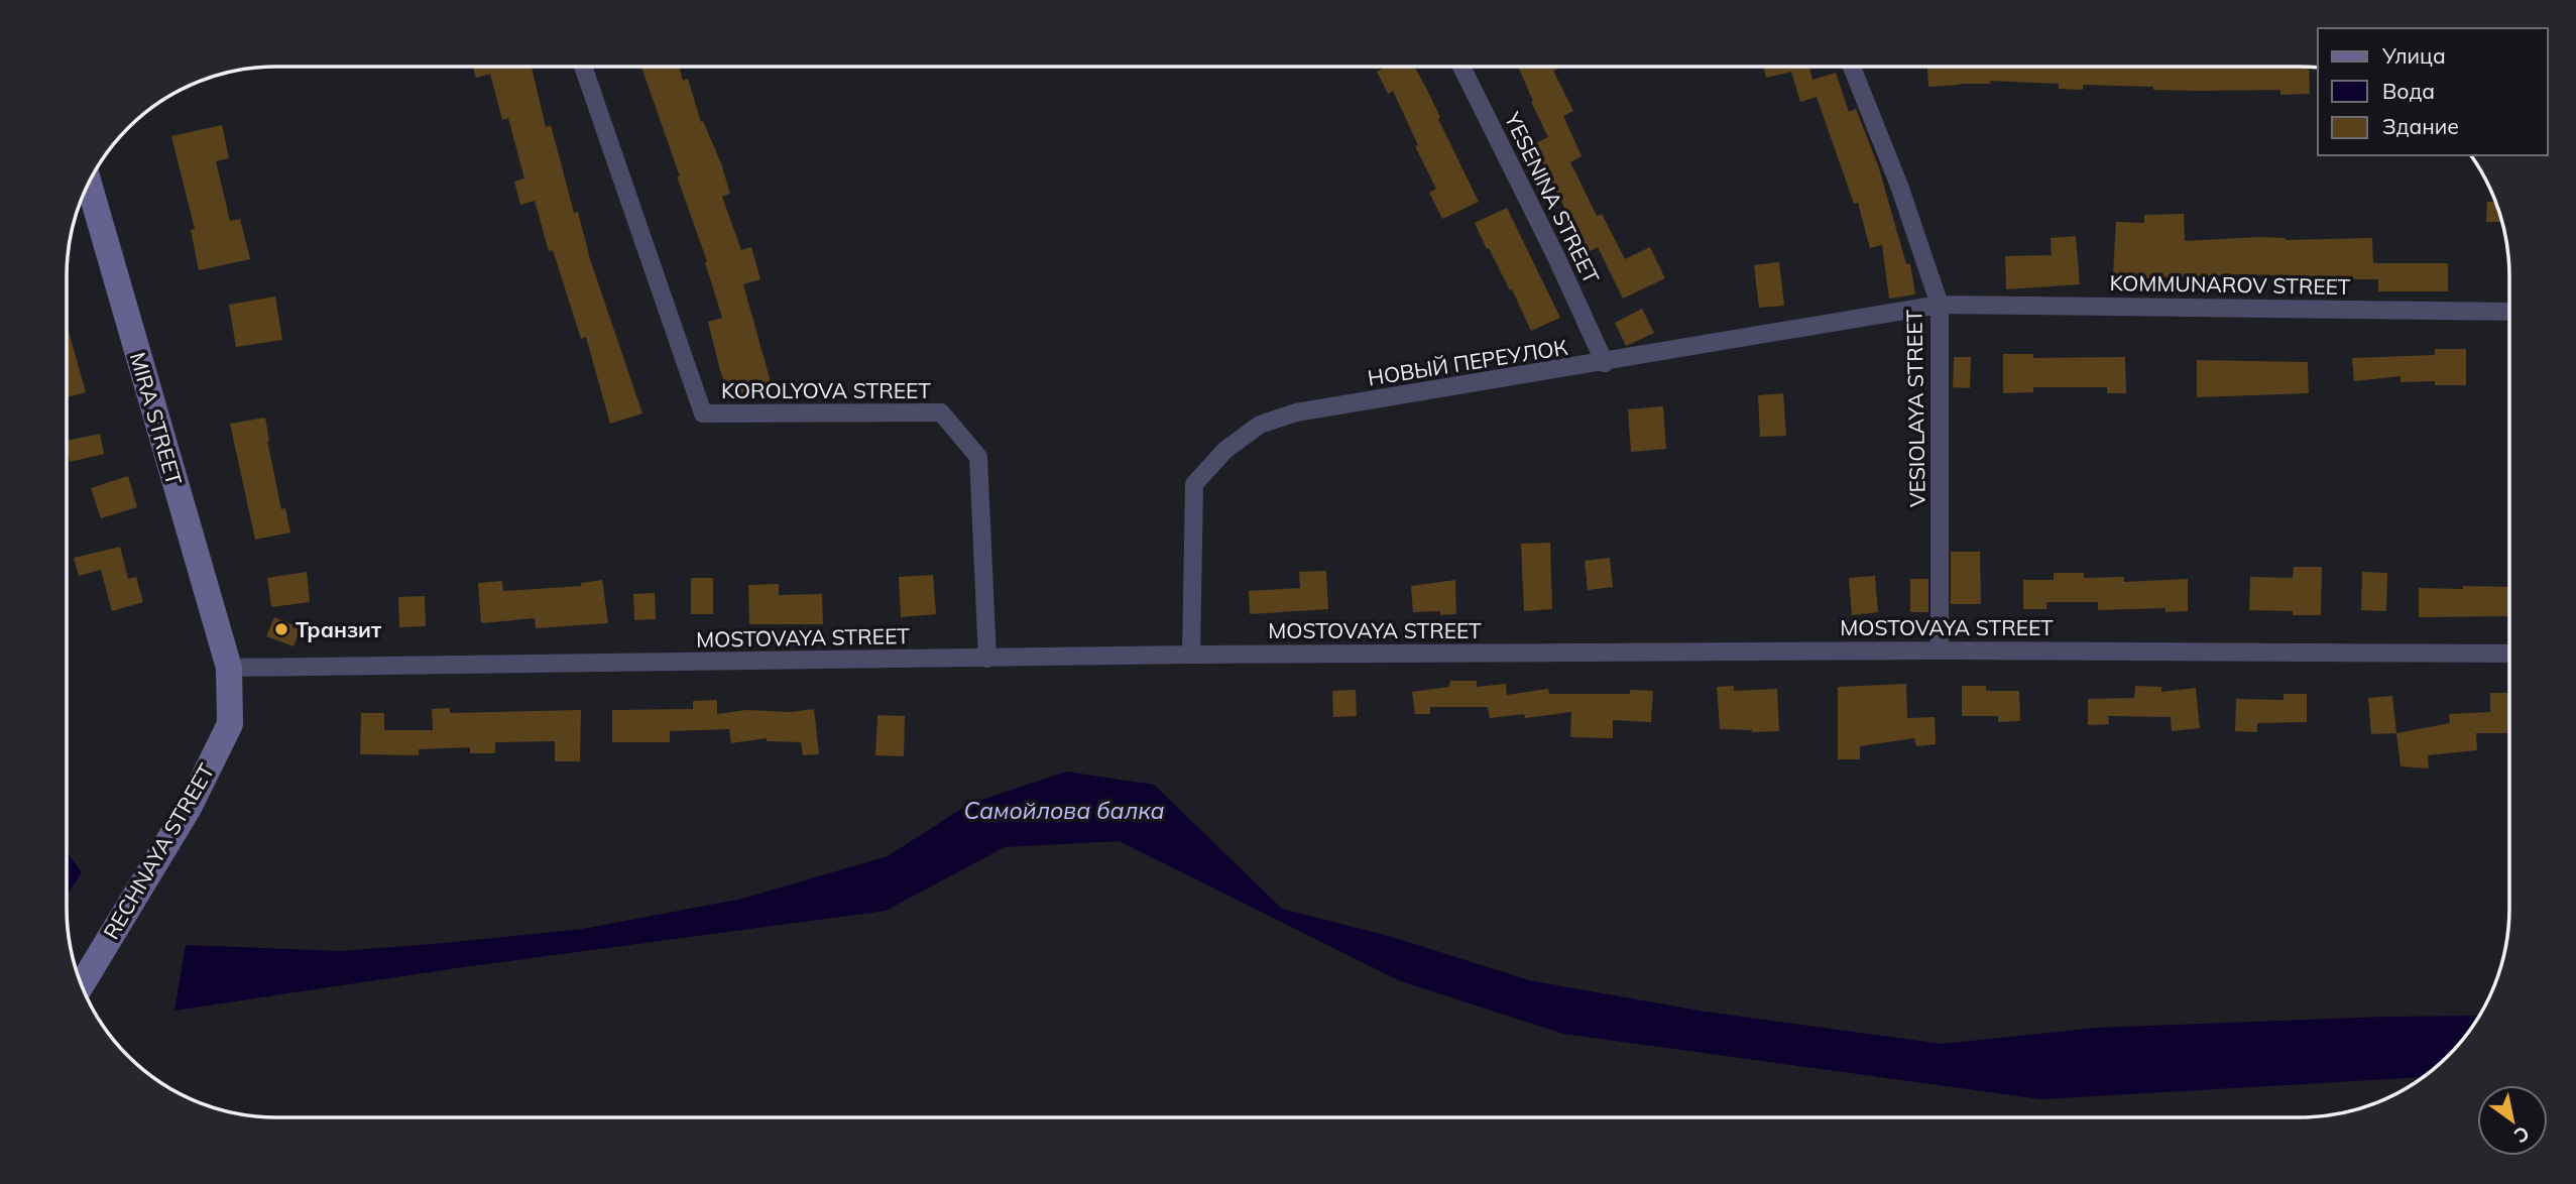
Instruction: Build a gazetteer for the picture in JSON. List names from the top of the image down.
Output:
{
  "streets": {
    "main road": ["MIRA STREET", "RECHNAYA STREET"],
    "street": [
      "YESENINA STREET",
      "KOMMUNAROV STREET",
      "НОВЫЙ ПЕРЕУЛОК",
      "KOROLYOVA STREET",
      "VESIOLAYA STREET",
      "MOSTOVAYA STREET"
    ]
  },
  "crossings": [
    ["YESENINA STREET", "НОВЫЙ ПЕРЕУЛОК"],
    ["KOMMUNAROV STREET", "НОВЫЙ ПЕРЕУЛОК"],
    ["KOMMUNAROV STREET", "VESIOLAYA STREET"],
    ["НОВЫЙ ПЕРЕУЛОК", "VESIOLAYA STREET"],
    ["НОВЫЙ ПЕРЕУЛОК", "MOSTOVAYA STREET"],
    ["KOROLYOVA STREET", "MOSTOVAYA STREET"],
    ["VESIOLAYA STREET", "MOSTOVAYA STREET"],
    ["MIRA STREET", "MOSTOVAYA STREET"],
    ["MIRA STREET", "RECHNAYA STREET"],
    ["MOSTOVAYA STREET", "RECHNAYA STREET"]
  ],
  "water": ["Самойлова балка"],
  "places": ["Транзит"],
  "legend": ["Улица", "Вода", "Здание"],
  "north": "bottom right"
}
